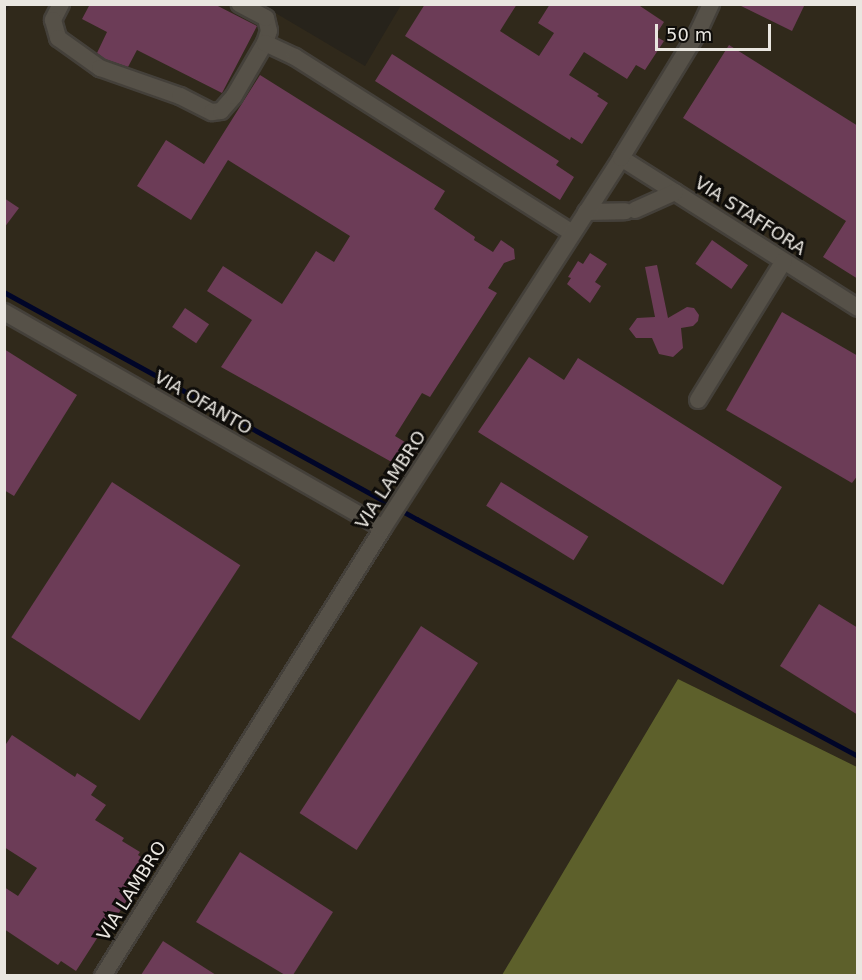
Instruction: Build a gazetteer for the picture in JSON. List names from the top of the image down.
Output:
{
  "streets": {
    "street": ["VIA STAFFORA", "VIA OFANTO", "VIA LAMBRO"]
  },
  "crossings": [
    ["VIA STAFFORA", "VIA LAMBRO"],
    ["VIA OFANTO", "VIA LAMBRO"]
  ],
  "scale_bar": "50 m"
}
